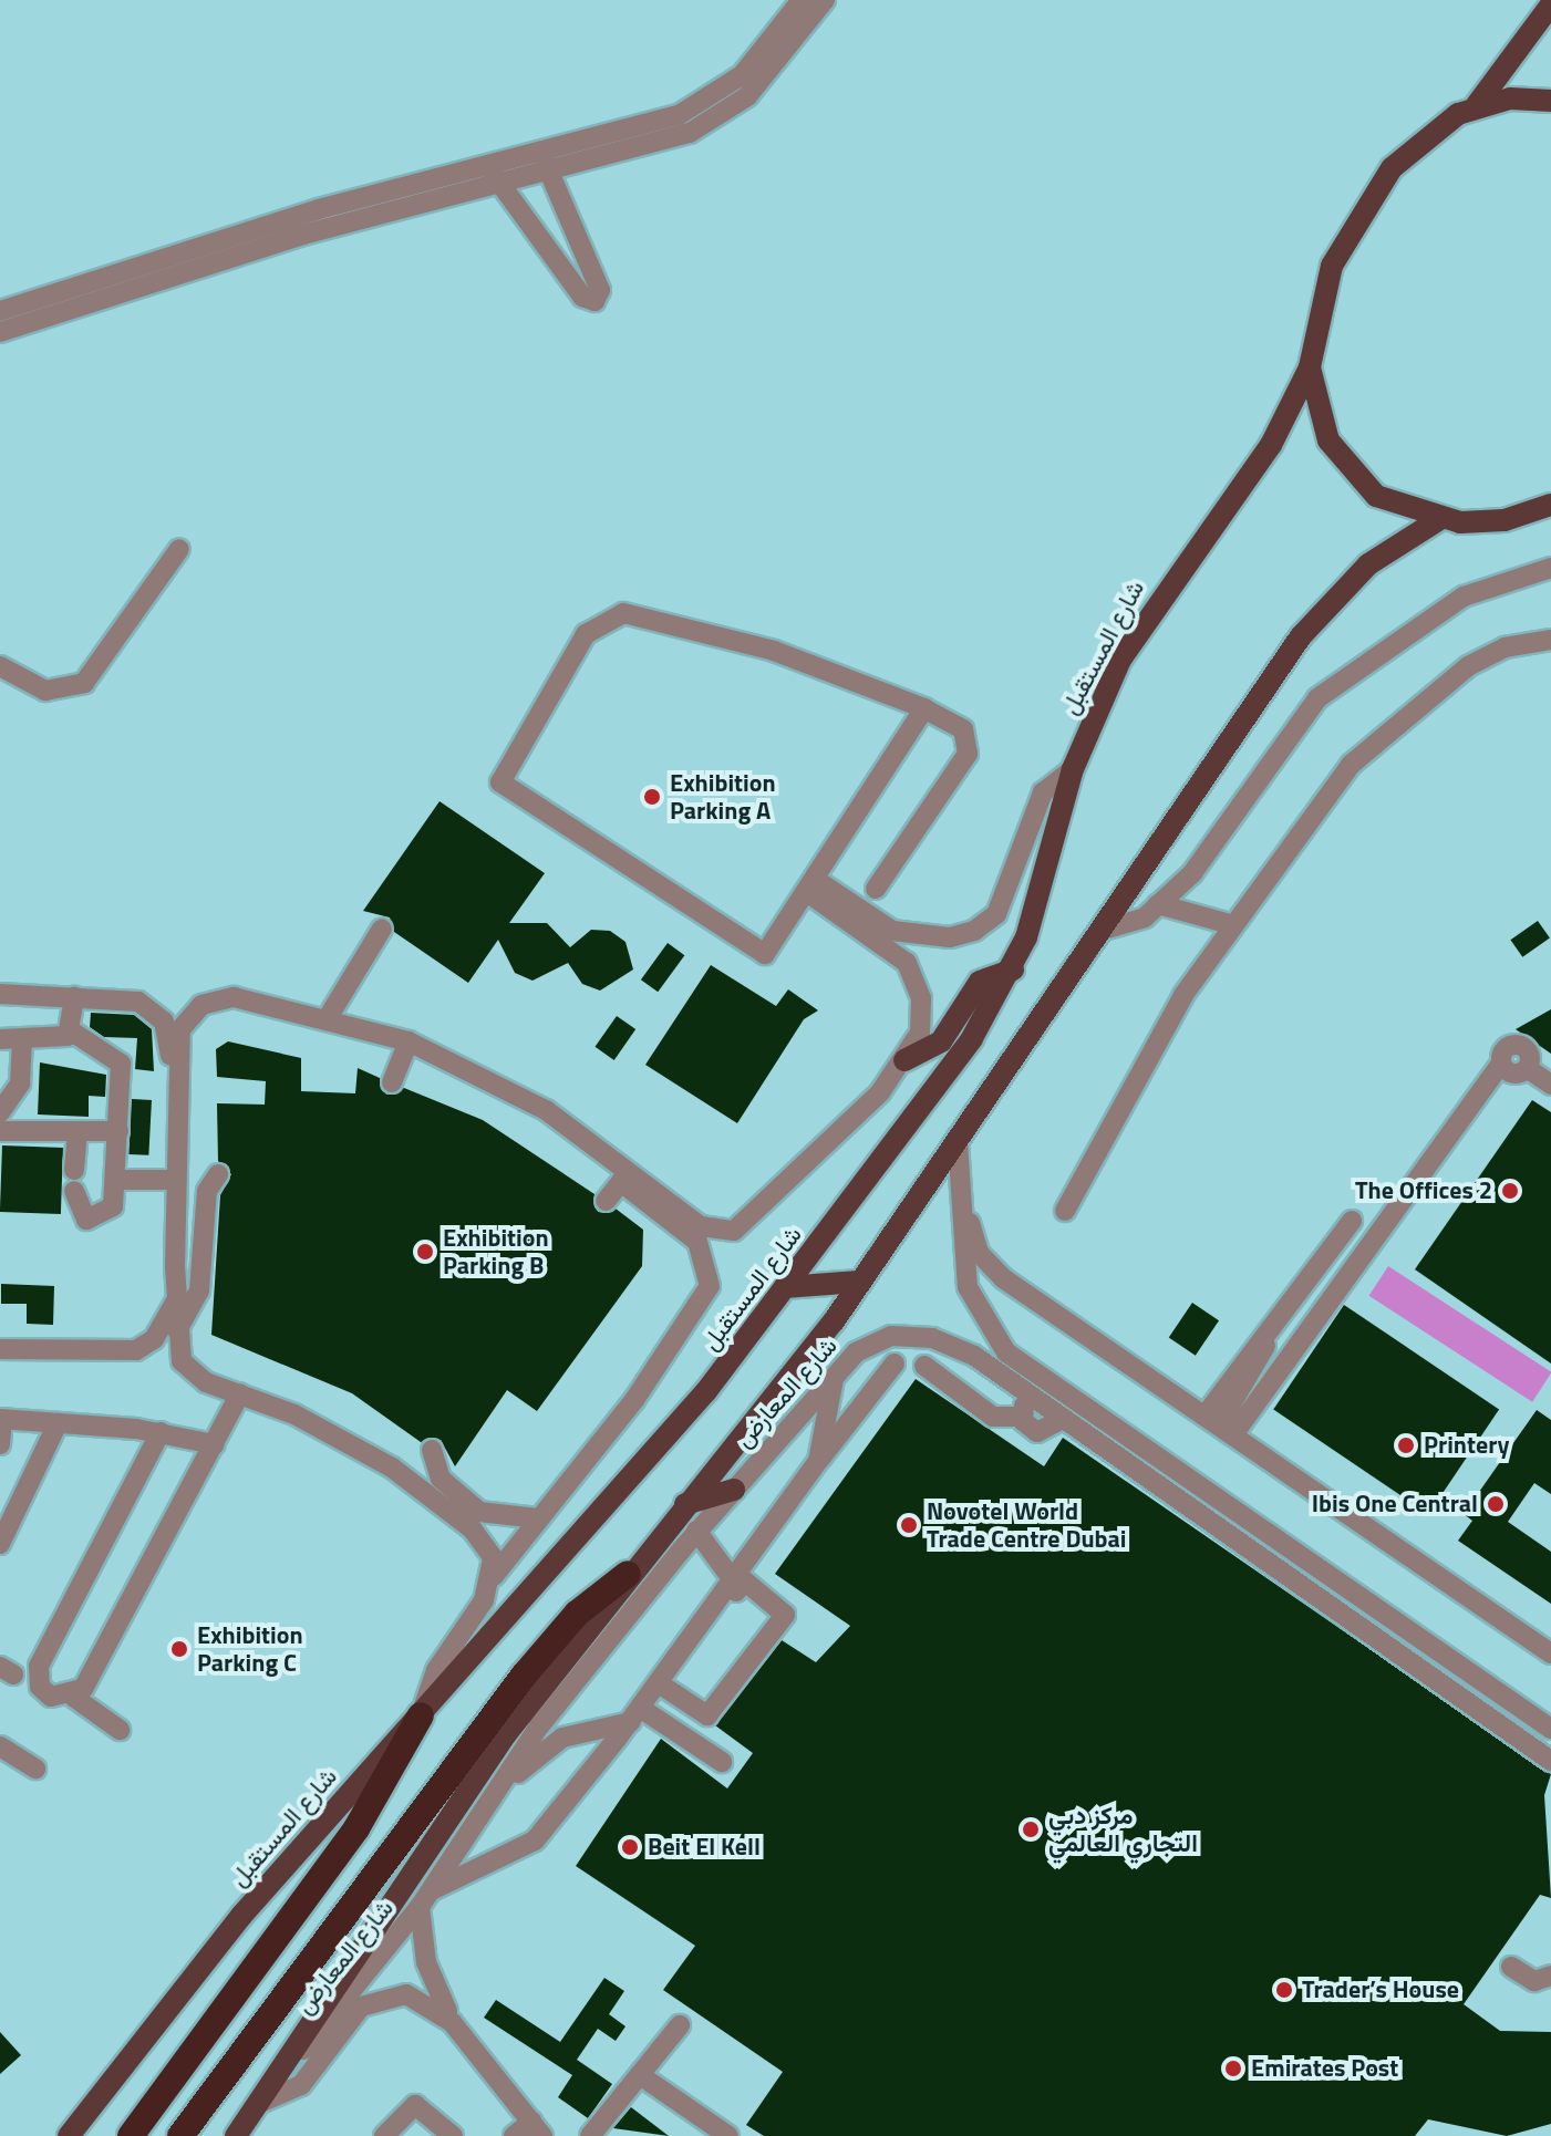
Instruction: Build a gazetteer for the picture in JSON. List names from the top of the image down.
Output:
{
  "streets": {
    "main road": ["شارع المستقبل"],
    "street": ["شارع المعارض"]
  },
  "places": [
    "Exhibition Parking A",
    "The Offices 2",
    "Exhibition Parking B",
    "Printery",
    "Ibis One Central",
    "Novotel World Trade Centre Dubai",
    "Exhibition Parking C",
    "مركز دبي التجاري العالمي",
    "Beit El Kell",
    "Trader’s House",
    "Emirates Post"
  ]
}
